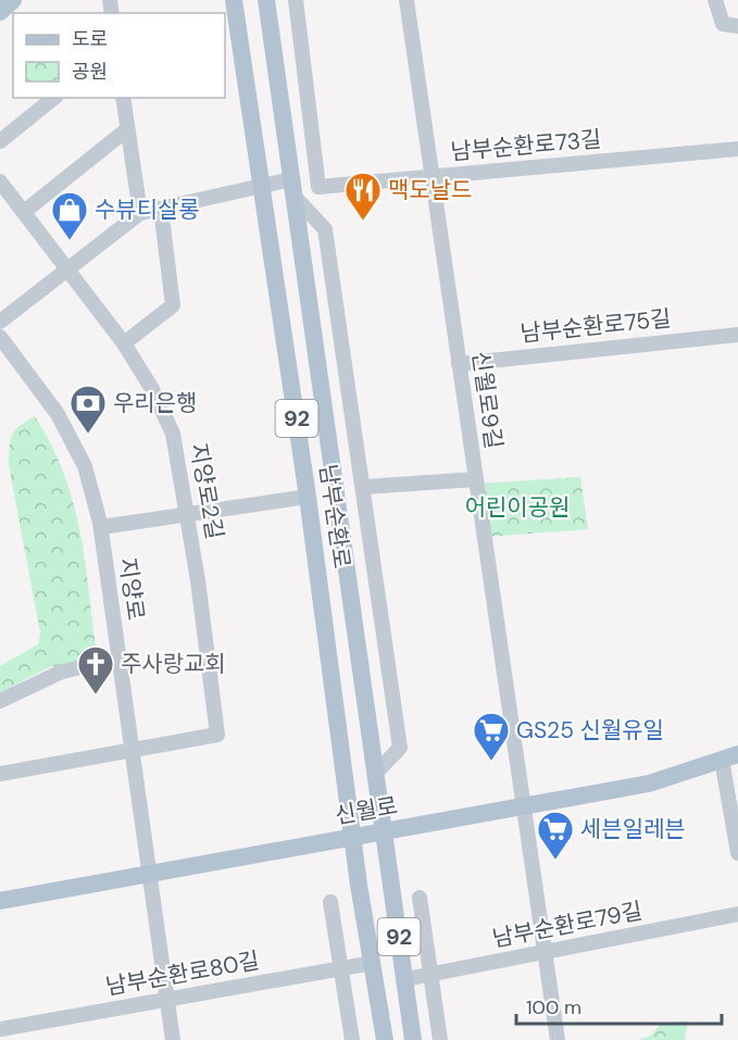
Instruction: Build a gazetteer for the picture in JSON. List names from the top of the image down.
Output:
{
  "streets": {
    "main road": ["92", "남부순환로", "신월로"],
    "street": [
      "남부순환로73길",
      "남부순환로75길",
      "신월로9길",
      "지양로2길",
      "지양로",
      "남부순환로79길",
      "남부순환로80길"
    ]
  },
  "crossings": [
    ["남부순환로73길", "신월로9길"],
    ["남부순환로75길", "신월로9길"],
    ["신월로9길", "신월로"],
    ["신월로9길", "남부순환로79길"],
    ["지양로2길", "지양로"],
    ["남부순환로", "신월로"],
    ["남부순환로", "남부순환로79길"],
    ["남부순환로", "남부순환로80길"],
    ["지양로", "신월로"],
    ["지양로", "남부순환로80길"]
  ],
  "parks": ["어린이공원"],
  "places": {
    "restaurant": ["맥도날드"],
    "shop": ["수뷰티살롱"],
    "bank": ["우리은행"],
    "church": ["주사랑교회"],
    "supermarket": ["GS25 신월유일", "세븐일레븐"]
  },
  "legend": ["도로", "공원"],
  "scale_bar": "100 m"
}
